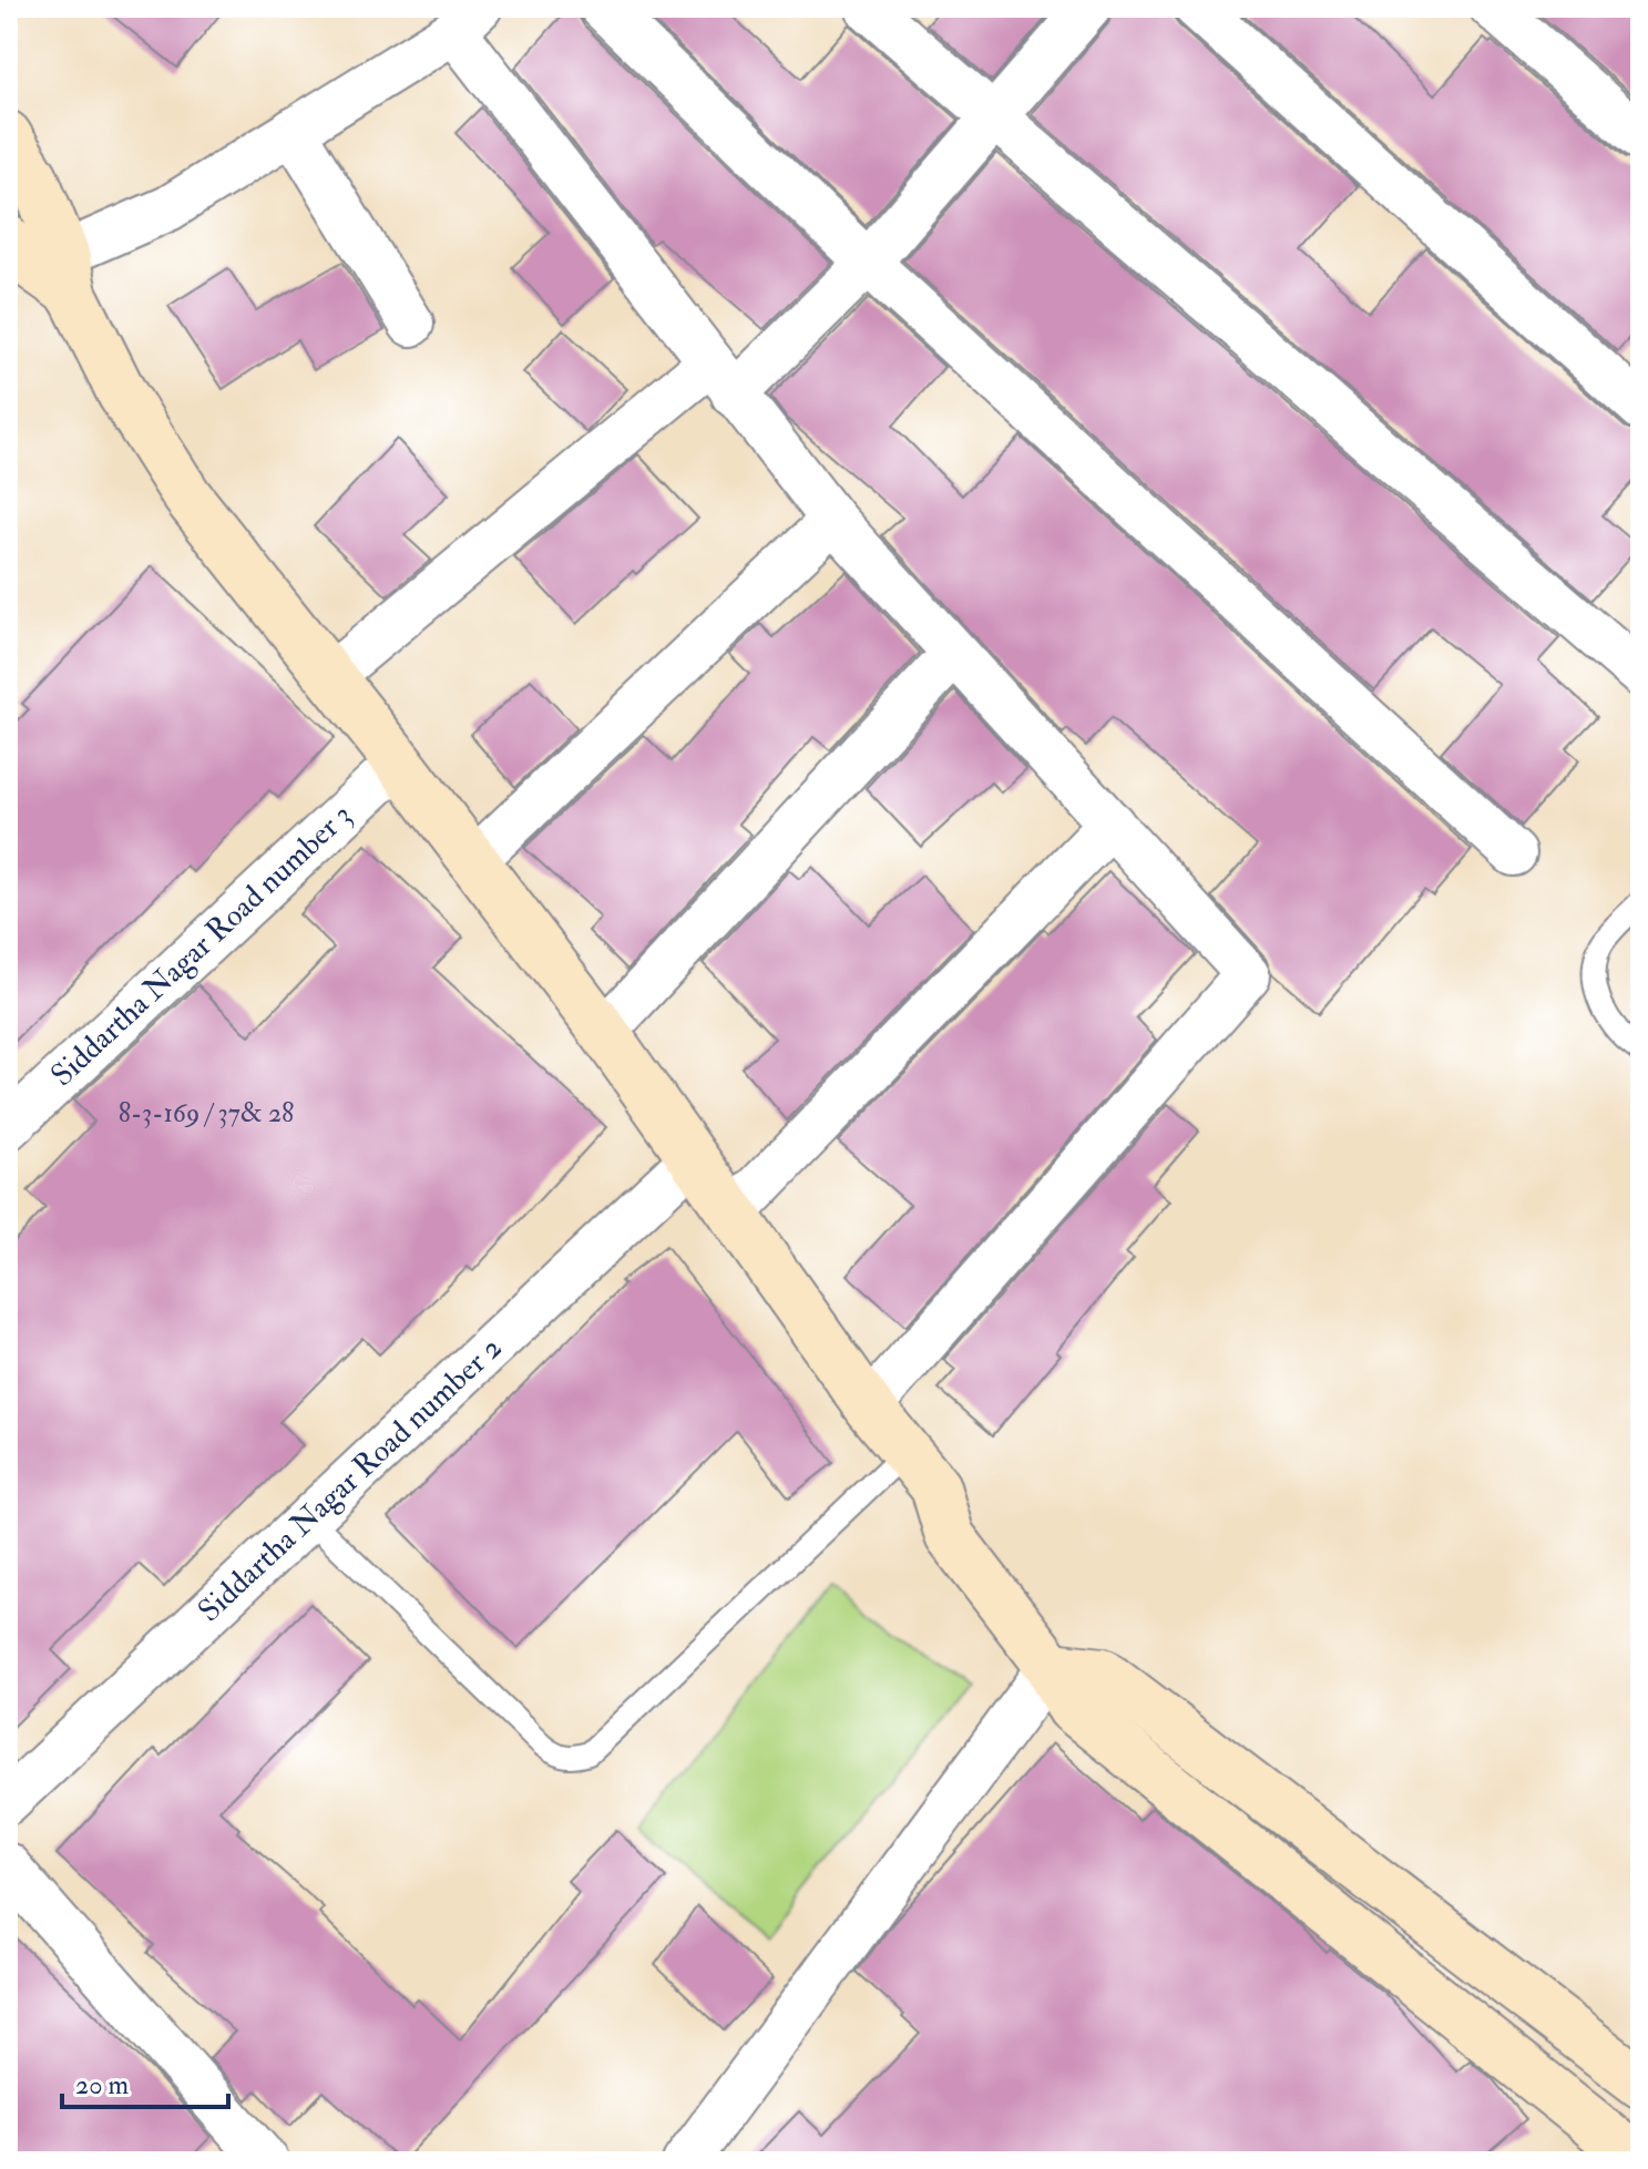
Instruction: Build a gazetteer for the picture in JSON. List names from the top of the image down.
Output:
{
  "streets": {
    "street": ["Siddartha Nagar Road number 3", "Siddartha Nagar Road number 2"]
  },
  "house_numbers": ["8-3-169 / 37& 28"],
  "scale_bar": "20 m"
}
